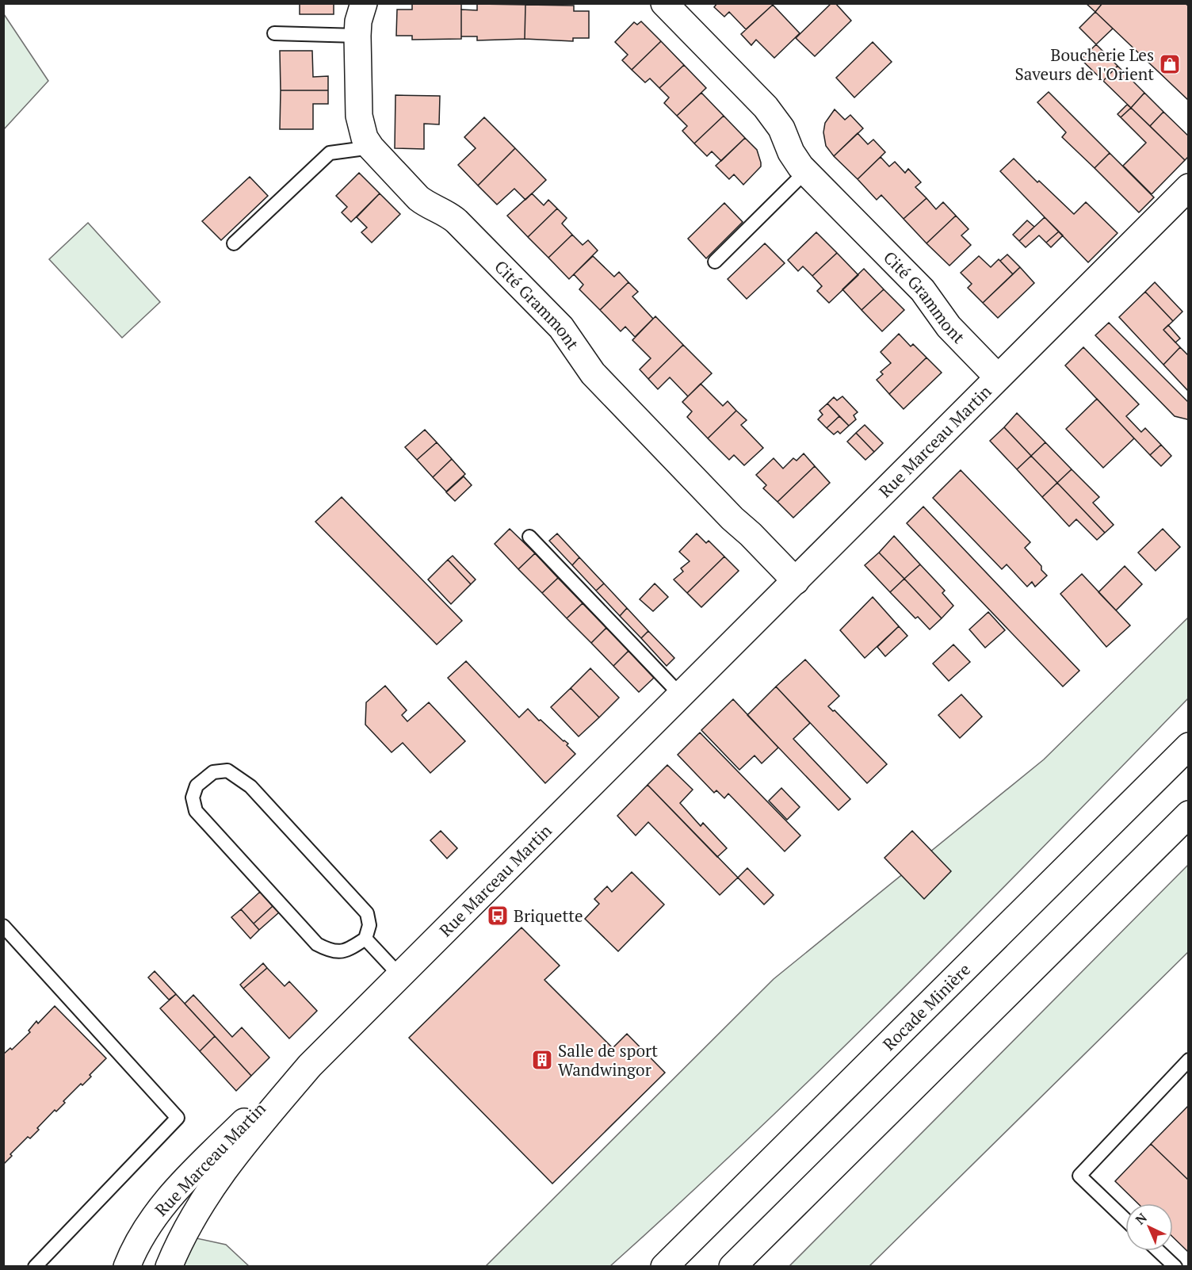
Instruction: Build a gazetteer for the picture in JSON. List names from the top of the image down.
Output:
{
  "streets": {
    "main road": ["Cité Grammont", "Rue Marceau Martin", "Rocade Minière"]
  },
  "crossings": [
    ["Cité Grammont", "Rue Marceau Martin"]
  ],
  "places": {
    "shop": ["Boucherie Les Saveurs de l'Orient"],
    "bus stop": ["Briquette"],
    "building": ["Salle de sport Wandwingor"]
  },
  "north": "top left"
}
